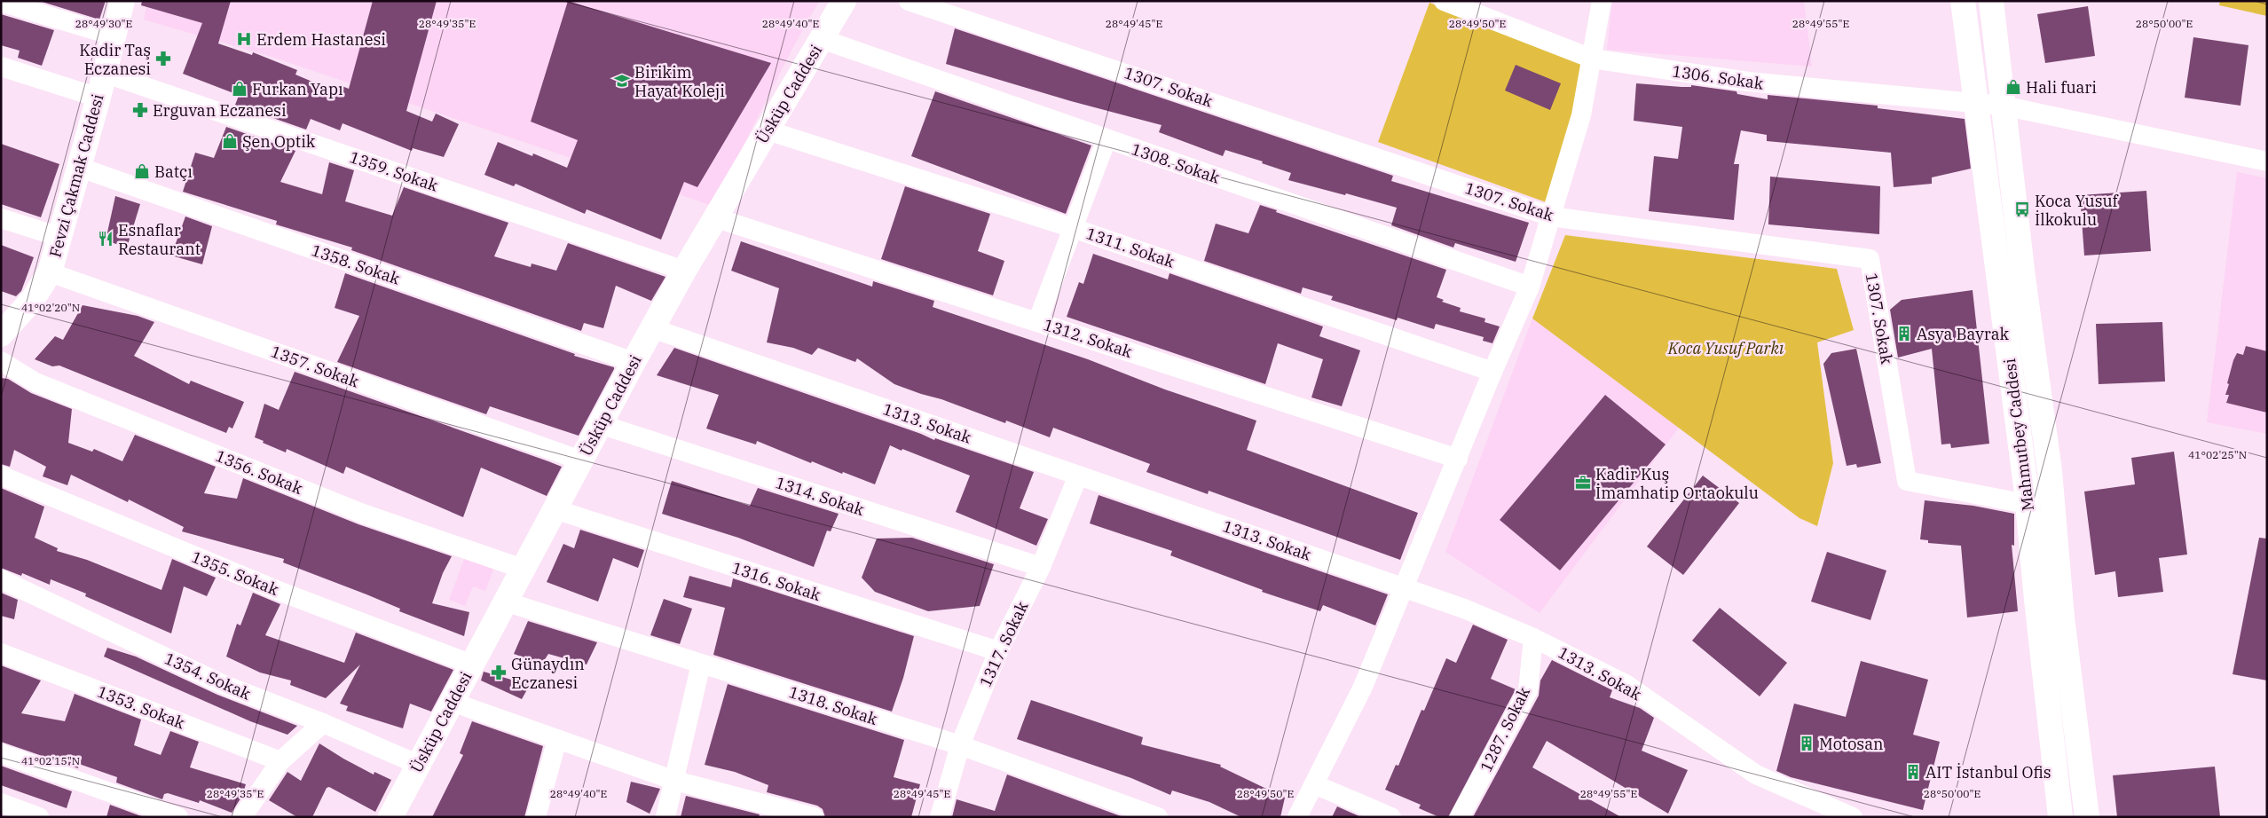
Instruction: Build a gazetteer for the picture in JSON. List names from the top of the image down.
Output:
{
  "streets": {
    "main road": ["Üsküp Caddesi", "Fevzi Çakmak Caddesi", "Mahmutbey Caddesi"],
    "street": [
      "1306. Sokak",
      "1307. Sokak",
      "1308. Sokak",
      "1359. Sokak",
      "1311. Sokak",
      "1358. Sokak",
      "1312. Sokak",
      "1357. Sokak",
      "1313. Sokak",
      "1356. Sokak",
      "1314. Sokak",
      "1355. Sokak",
      "1316. Sokak",
      "1317. Sokak",
      "1354. Sokak",
      "1318. Sokak",
      "1353. Sokak",
      "1287. Sokak"
    ]
  },
  "crossings": [
    ["1306. Sokak", "Mahmutbey Caddesi"],
    ["1307. Sokak", "Mahmutbey Caddesi"],
    ["Üsküp Caddesi", "1308. Sokak"],
    ["Üsküp Caddesi", "1359. Sokak"],
    ["Üsküp Caddesi", "1311. Sokak"],
    ["Üsküp Caddesi", "1358. Sokak"],
    ["Üsküp Caddesi", "1312. Sokak"],
    ["Üsküp Caddesi", "1357. Sokak"],
    ["Üsküp Caddesi", "1313. Sokak"],
    ["Üsküp Caddesi", "1356. Sokak"],
    ["Üsküp Caddesi", "1314. Sokak"],
    ["Üsküp Caddesi", "1355. Sokak"],
    ["Üsküp Caddesi", "1316. Sokak"],
    ["Üsküp Caddesi", "1354. Sokak"],
    ["Üsküp Caddesi", "1318. Sokak"],
    ["1359. Sokak", "Fevzi Çakmak Caddesi"],
    ["Fevzi Çakmak Caddesi", "1358. Sokak"],
    ["Fevzi Çakmak Caddesi", "1357. Sokak"],
    ["1313. Sokak", "1317. Sokak"],
    ["1313. Sokak", "1287. Sokak"],
    ["1314. Sokak", "1317. Sokak"],
    ["1316. Sokak", "1317. Sokak"],
    ["1317. Sokak", "1318. Sokak"]
  ],
  "parks": ["Koca Yusuf Parkı"],
  "places": {
    "hospital": ["Erdem Hastanesi"],
    "pharmacy": ["Kadir Taş Eczanesi", "Erguvan Eczanesi", "Günaydın Eczanesi"],
    "school or university": ["Birikim Hayat Koleji"],
    "shop": [
      "Hali fuari",
      "Furkan Yapı",
      "Şen Optik",
      "Batçı"
    ],
    "bus stop": ["Koca Yusuf İlkokulu"],
    "restaurant": ["Esnaflar Restaurant"],
    "building": ["Asya Bayrak", "Motosan", "AIT İstanbul Ofis"],
    "office": ["Kadir Kuş İmamhatip Ortaokulu"]
  },
  "coordinates": [
    "28°49'30\"E",
    "28°49'35\"E",
    "28°49'40\"E",
    "28°49'45\"E",
    "28°49'50\"E",
    "28°49'55\"E",
    "28°50'00\"E",
    "41°02'20\"N",
    "41°02'25\"N",
    "41°02'15\"N"
  ]
}
